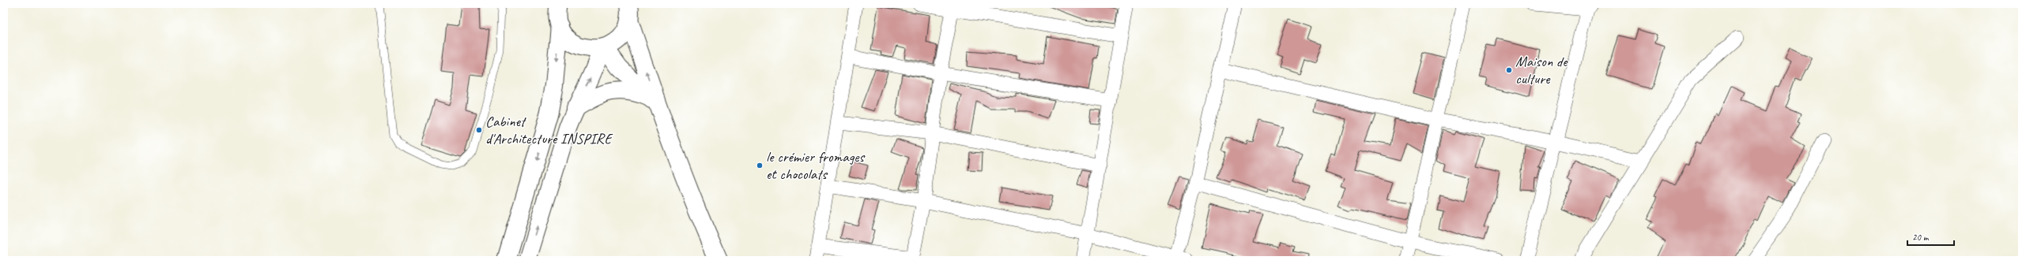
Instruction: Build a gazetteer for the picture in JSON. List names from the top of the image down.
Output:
{
  "places": ["Maison de culture", "Cabinet d'Architecture INSPIRE", "le crémier fromages et chocolats"],
  "scale_bar": "20 m"
}
